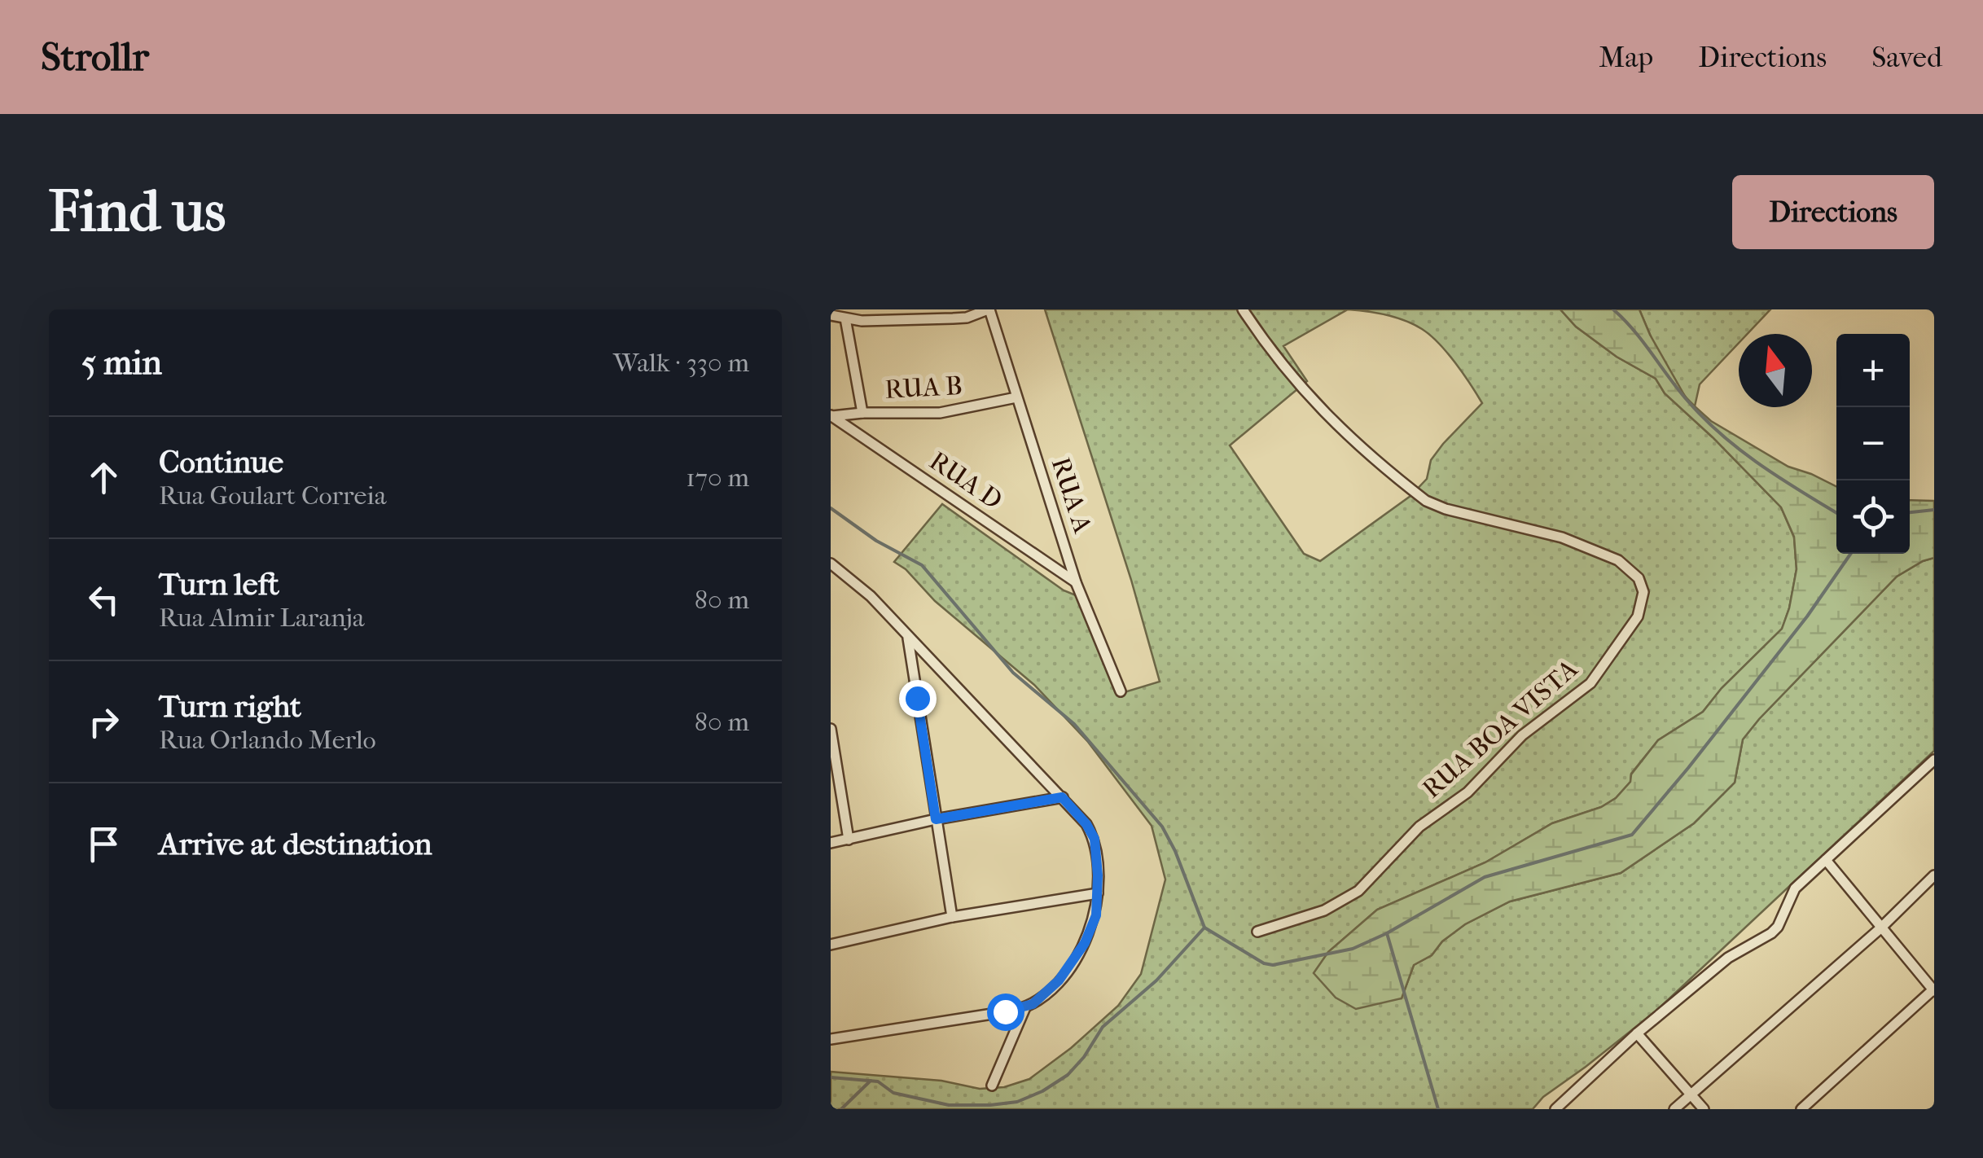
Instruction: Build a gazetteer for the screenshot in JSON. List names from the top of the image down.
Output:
{
  "streets": {
    "street": [
      "RUA B",
      "RUA D",
      "RUA A",
      "RUA BOA VISTA"
    ]
  },
  "crossings": [
    ["RUA B", "RUA D"],
    ["RUA B", "RUA A"],
    ["RUA D", "RUA A"]
  ],
  "north": "top",
  "page": {
    "header": "Strollr",
    "nav": ["Map", "Directions", "Saved"],
    "buttons": "Directions",
    "title": "Find us",
    "heading": ["5 min", "Walk · 330 m"],
    "map_buttons": ["+", "−"],
    "list": [
      ["Continue", "Rua Goulart Correia", "170 m"],
      ["Turn left", "Rua Almir Laranja", "80 m"],
      ["Turn right", "Rua Orlando Merlo", "80 m"],
      "Arrive at destination"
    ]
  }
}
